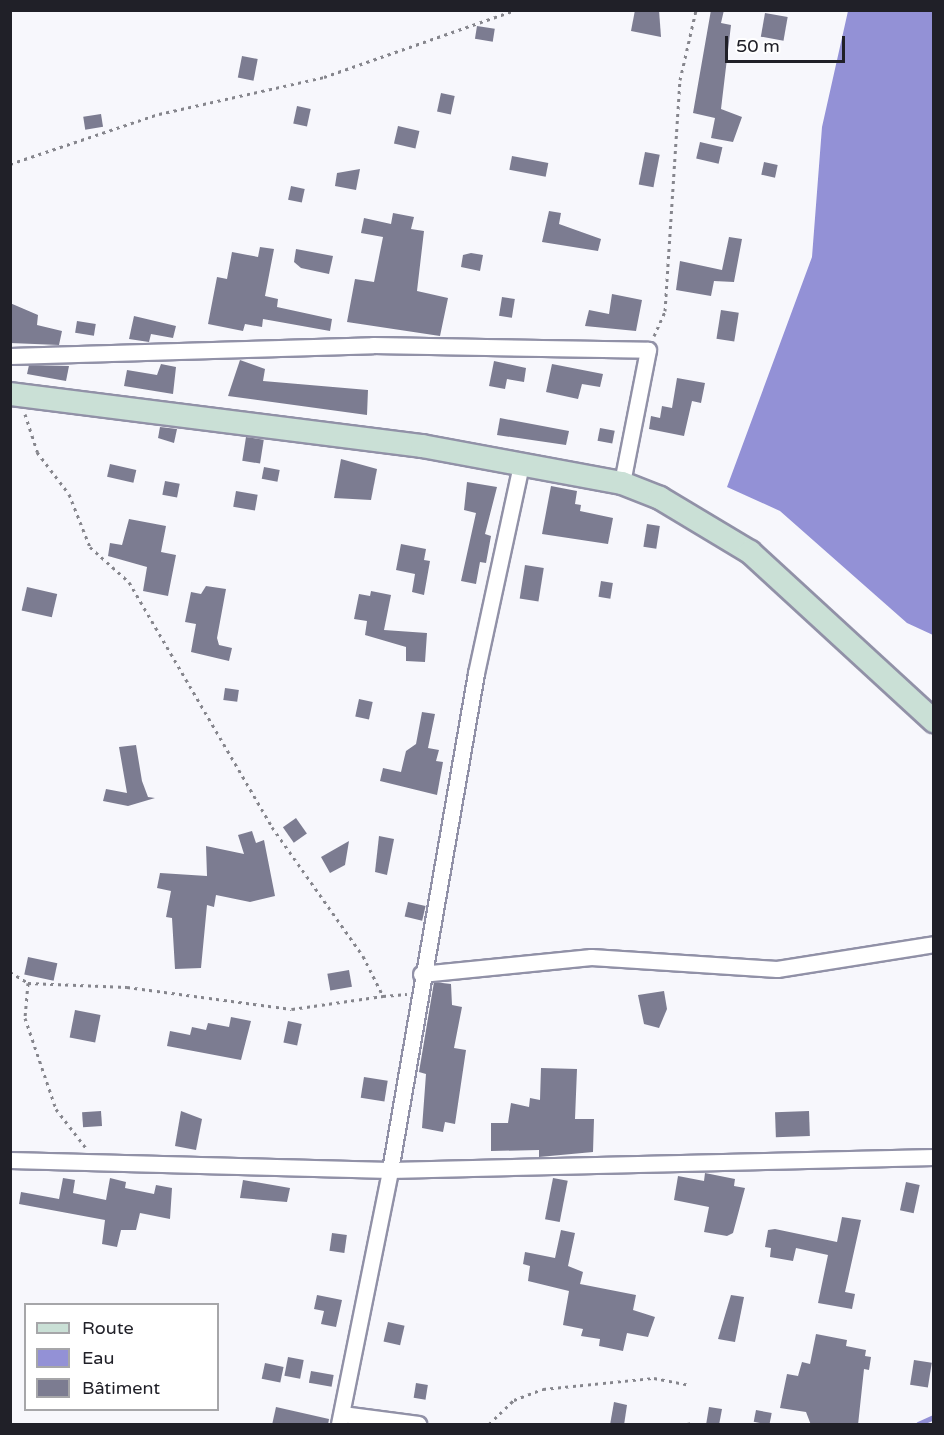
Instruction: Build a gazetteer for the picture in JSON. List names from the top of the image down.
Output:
{
  "legend": ["Route", "Eau", "Bâtiment"],
  "scale_bar": "50 m"
}
